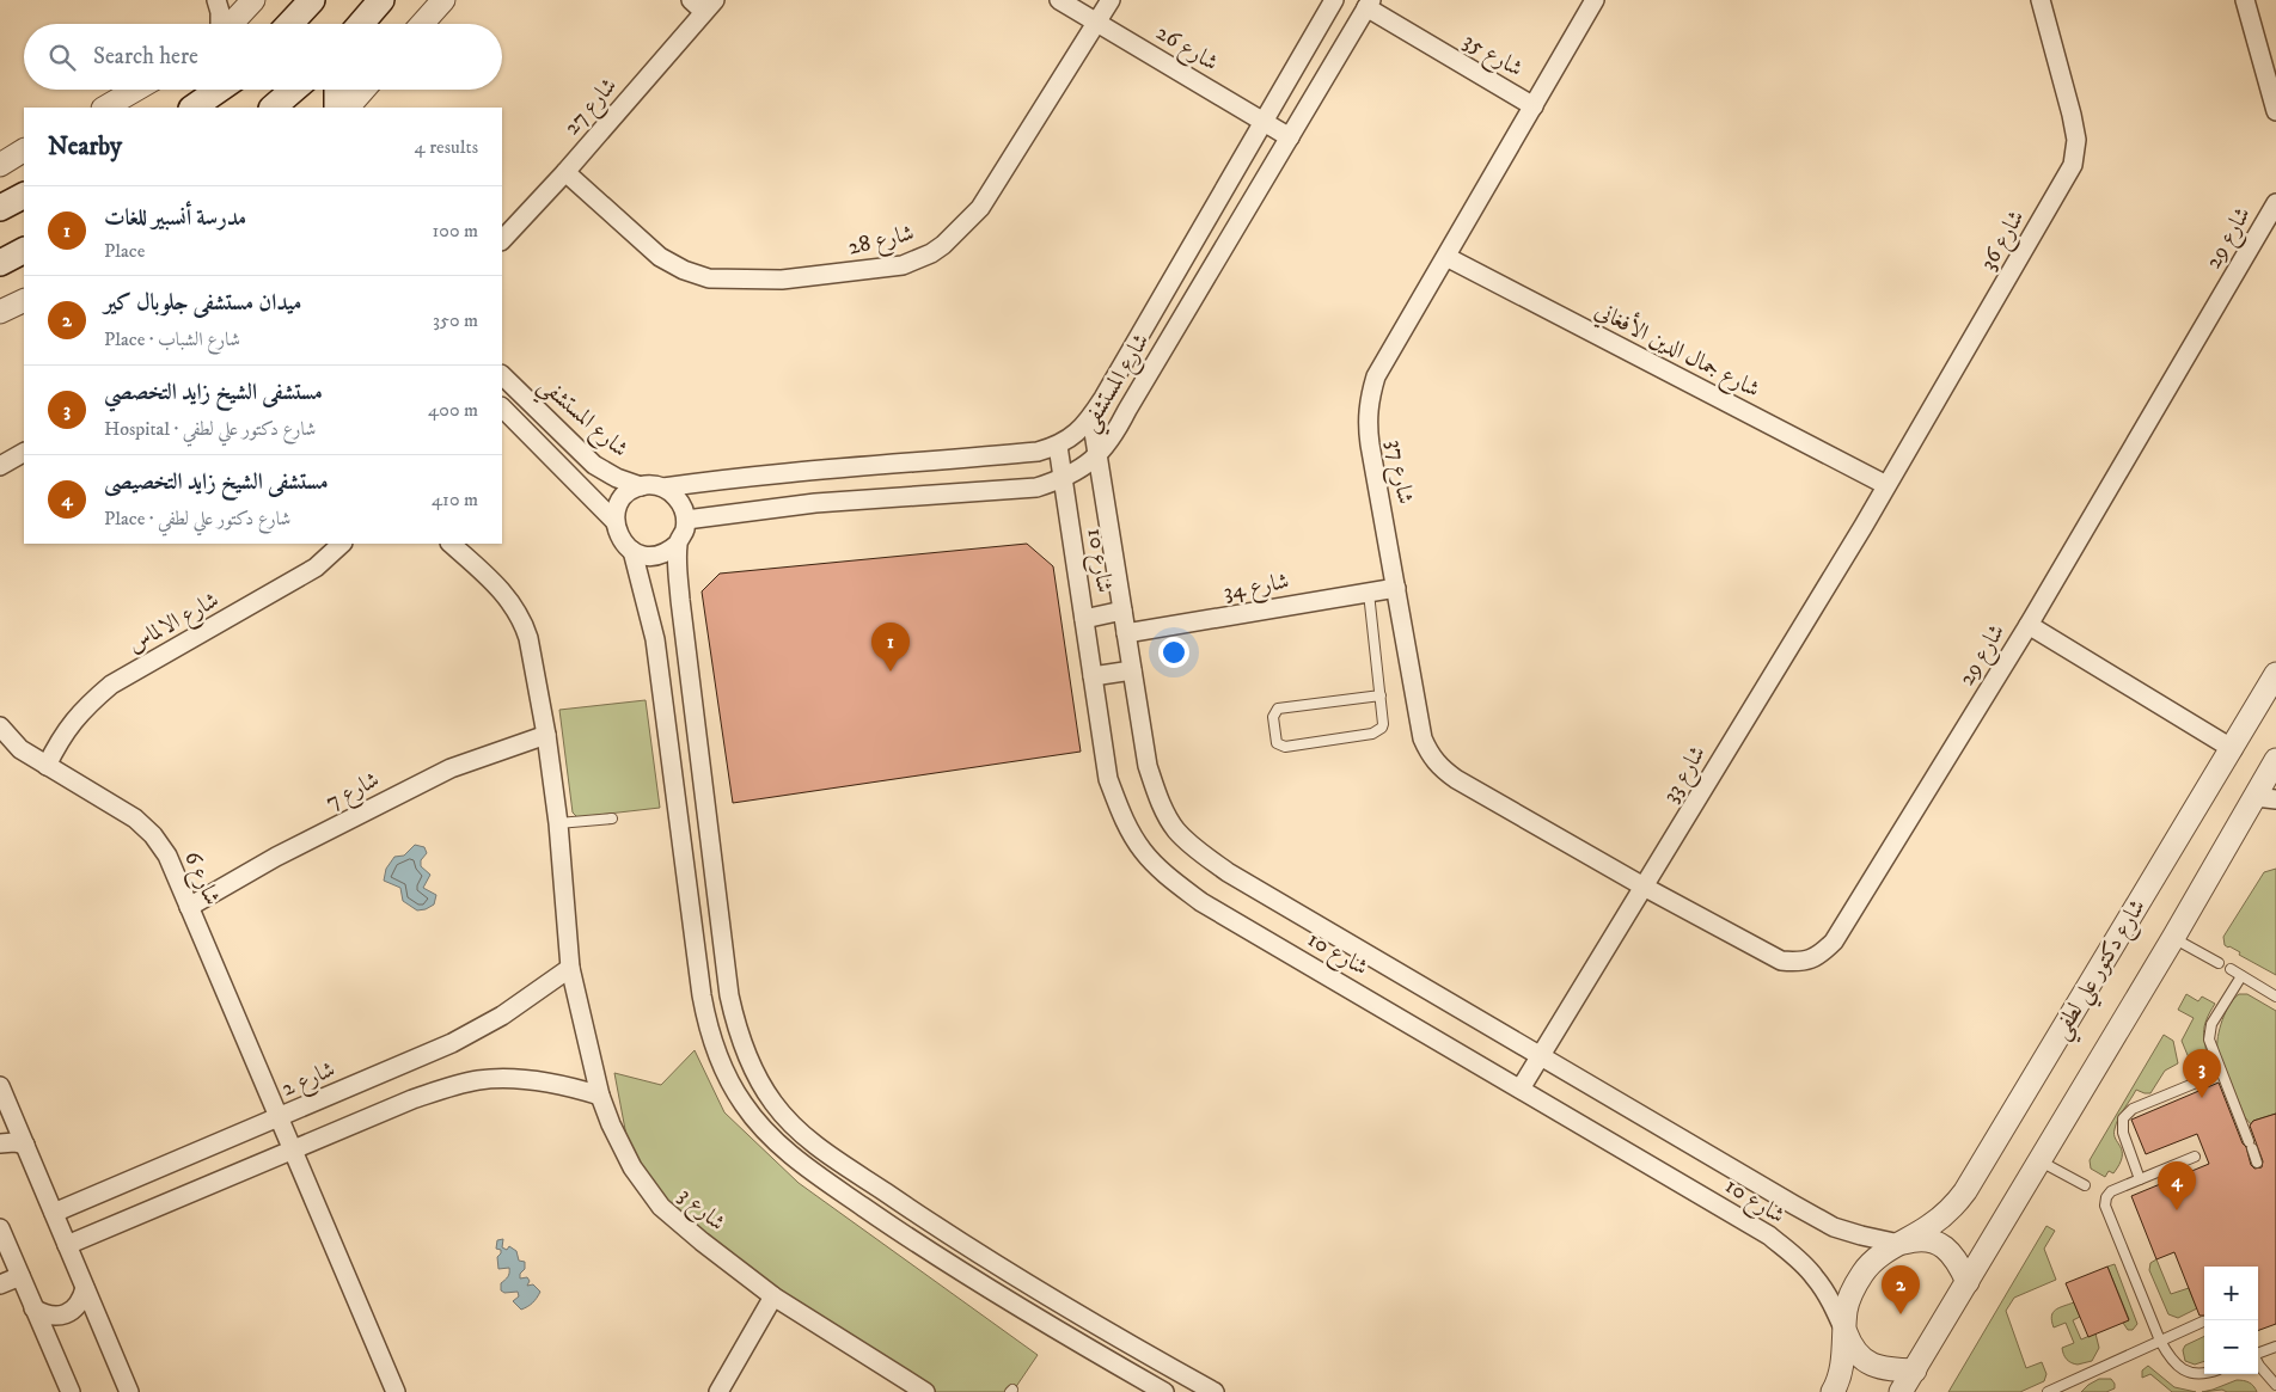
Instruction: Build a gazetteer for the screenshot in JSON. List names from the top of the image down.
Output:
{
  "streets": {
    "street": [
      "شارع 26",
      "شارع 35",
      "شارع 27",
      "شارع 29",
      "شارع 28",
      "شارع 36",
      "شارع جمال الدين الأفغاني",
      "شارع المستشفي",
      "شارع 37",
      "شارع 10",
      "شارع 34",
      "شارع الالماس",
      "شارع 33",
      "شارع 7",
      "شارع 6",
      "شارع دكتور علي لطفي",
      "شارع 2",
      "شارع 3"
    ]
  },
  "crossings": [
    ["شارع 26", "شارع 28"],
    ["شارع 26", "شارع المستشفي"],
    ["شارع 35", "شارع المستشفي"],
    ["شارع 35", "شارع 37"],
    ["شارع 27", "شارع 28"],
    ["شارع 29", "شارع 37"],
    ["شارع 29", "شارع 33"],
    ["شارع 36", "شارع جمال الدين الأفغاني"],
    ["شارع 36", "شارع 33"],
    ["شارع جمال الدين الأفغاني", "شارع 37"],
    ["شارع جمال الدين الأفغاني", "شارع 33"],
    ["شارع المستشفي", "شارع 10"],
    ["شارع 37", "شارع 34"],
    ["شارع 37", "شارع 33"],
    ["شارع 10", "شارع 34"],
    ["شارع 10", "شارع 33"],
    ["شارع 10", "شارع دكتور علي لطفي"],
    ["شارع الالماس", "شارع 6"],
    ["شارع 7", "شارع 6"],
    ["شارع 6", "شارع 2"],
    ["شارع 2", "شارع 3"]
  ],
  "page": {
    "search": "Search here",
    "heading": ["Nearby", "4 results"],
    "list": [
      {
        "mark": "1",
        "name": "مدرسة أنسبير للغات",
        "note": "Place",
        "value": "100 m"
      },
      {
        "mark": "2",
        "name": "ميدان مستشفى جلوبال كير",
        "note": "Place · شارع الشباب",
        "value": "350 m"
      },
      {
        "mark": "3",
        "name": "مستشفى الشيخ زايد التخصصي",
        "note": "Hospital · شارع دكتور علي لطفي",
        "value": "400 m"
      },
      {
        "mark": "4",
        "name": "مستشفى الشيخ زايد التخصيصى",
        "note": "Place · شارع دكتور علي لطفي",
        "value": "410 m"
      }
    ],
    "pins": [
      "1",
      "3",
      "4",
      "2"
    ],
    "map_buttons": ["+", "−"]
  }
}
